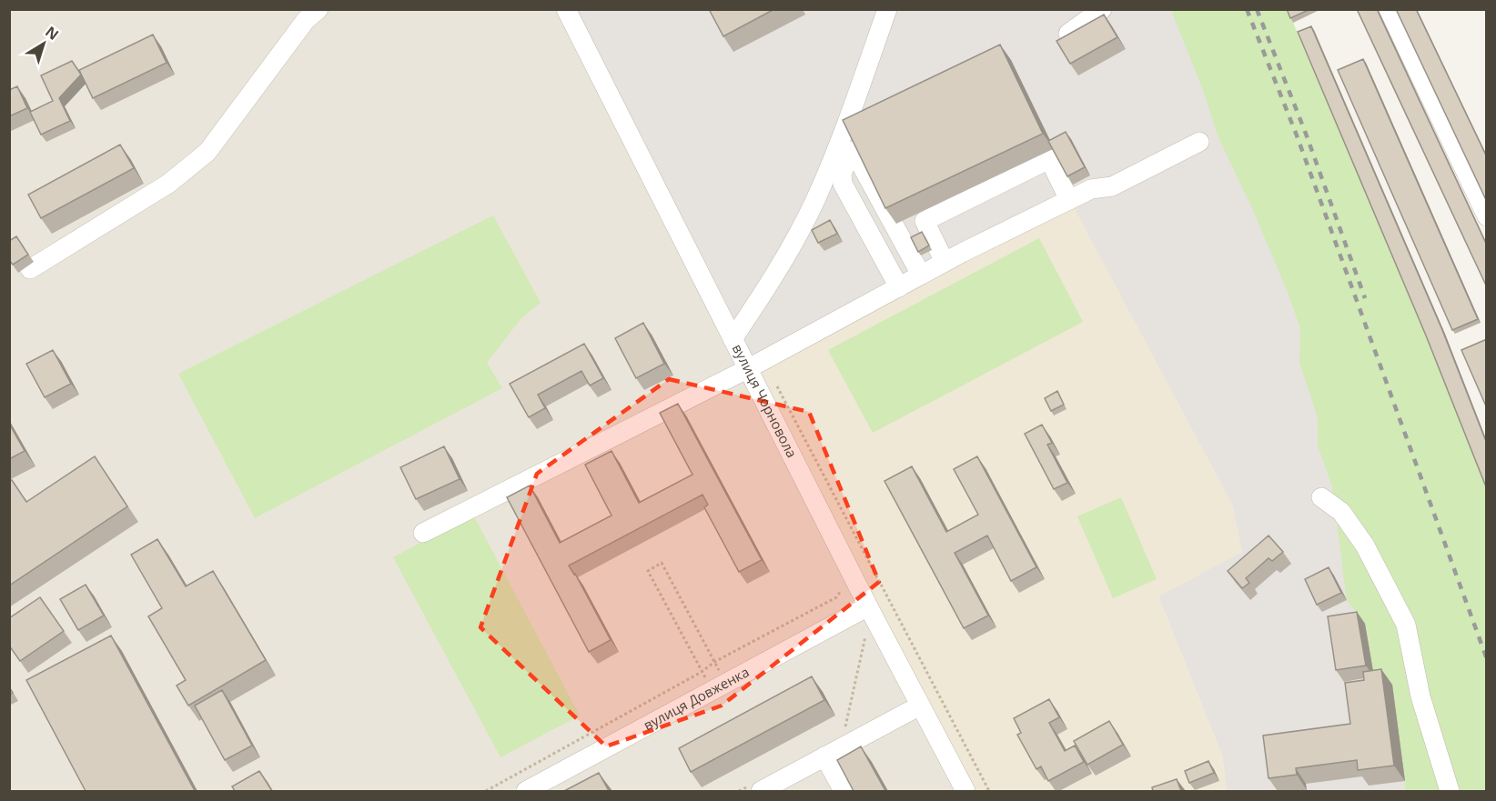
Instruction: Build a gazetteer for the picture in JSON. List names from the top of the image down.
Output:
{
  "streets": {
    "street": ["вулиця Чорновола", "вулиця Довженка"]
  },
  "crossings": [
    ["вулиця Чорновола", "вулиця Довженка"]
  ],
  "north": "top right"
}
